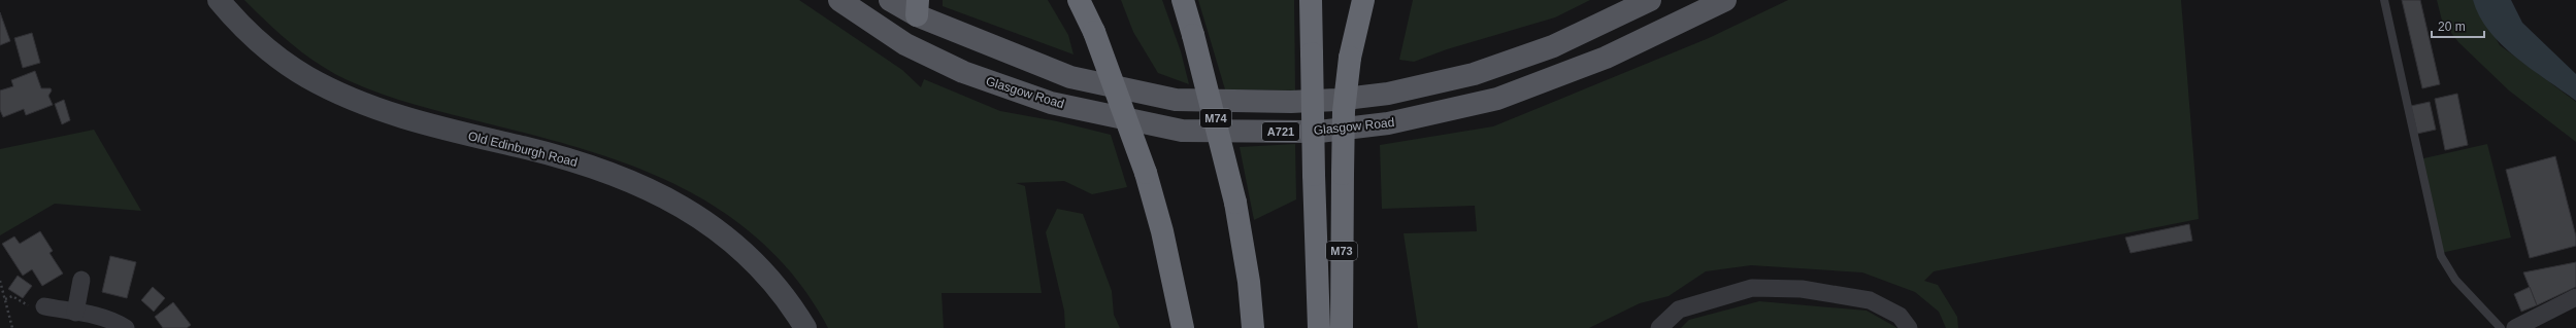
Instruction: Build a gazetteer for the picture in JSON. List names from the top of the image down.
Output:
{
  "streets": {
    "highway": ["M74", "M73"],
    "main road": ["Glasgow Road", "A721", "Old Edinburgh Road"]
  },
  "scale_bar": "20 m"
}
